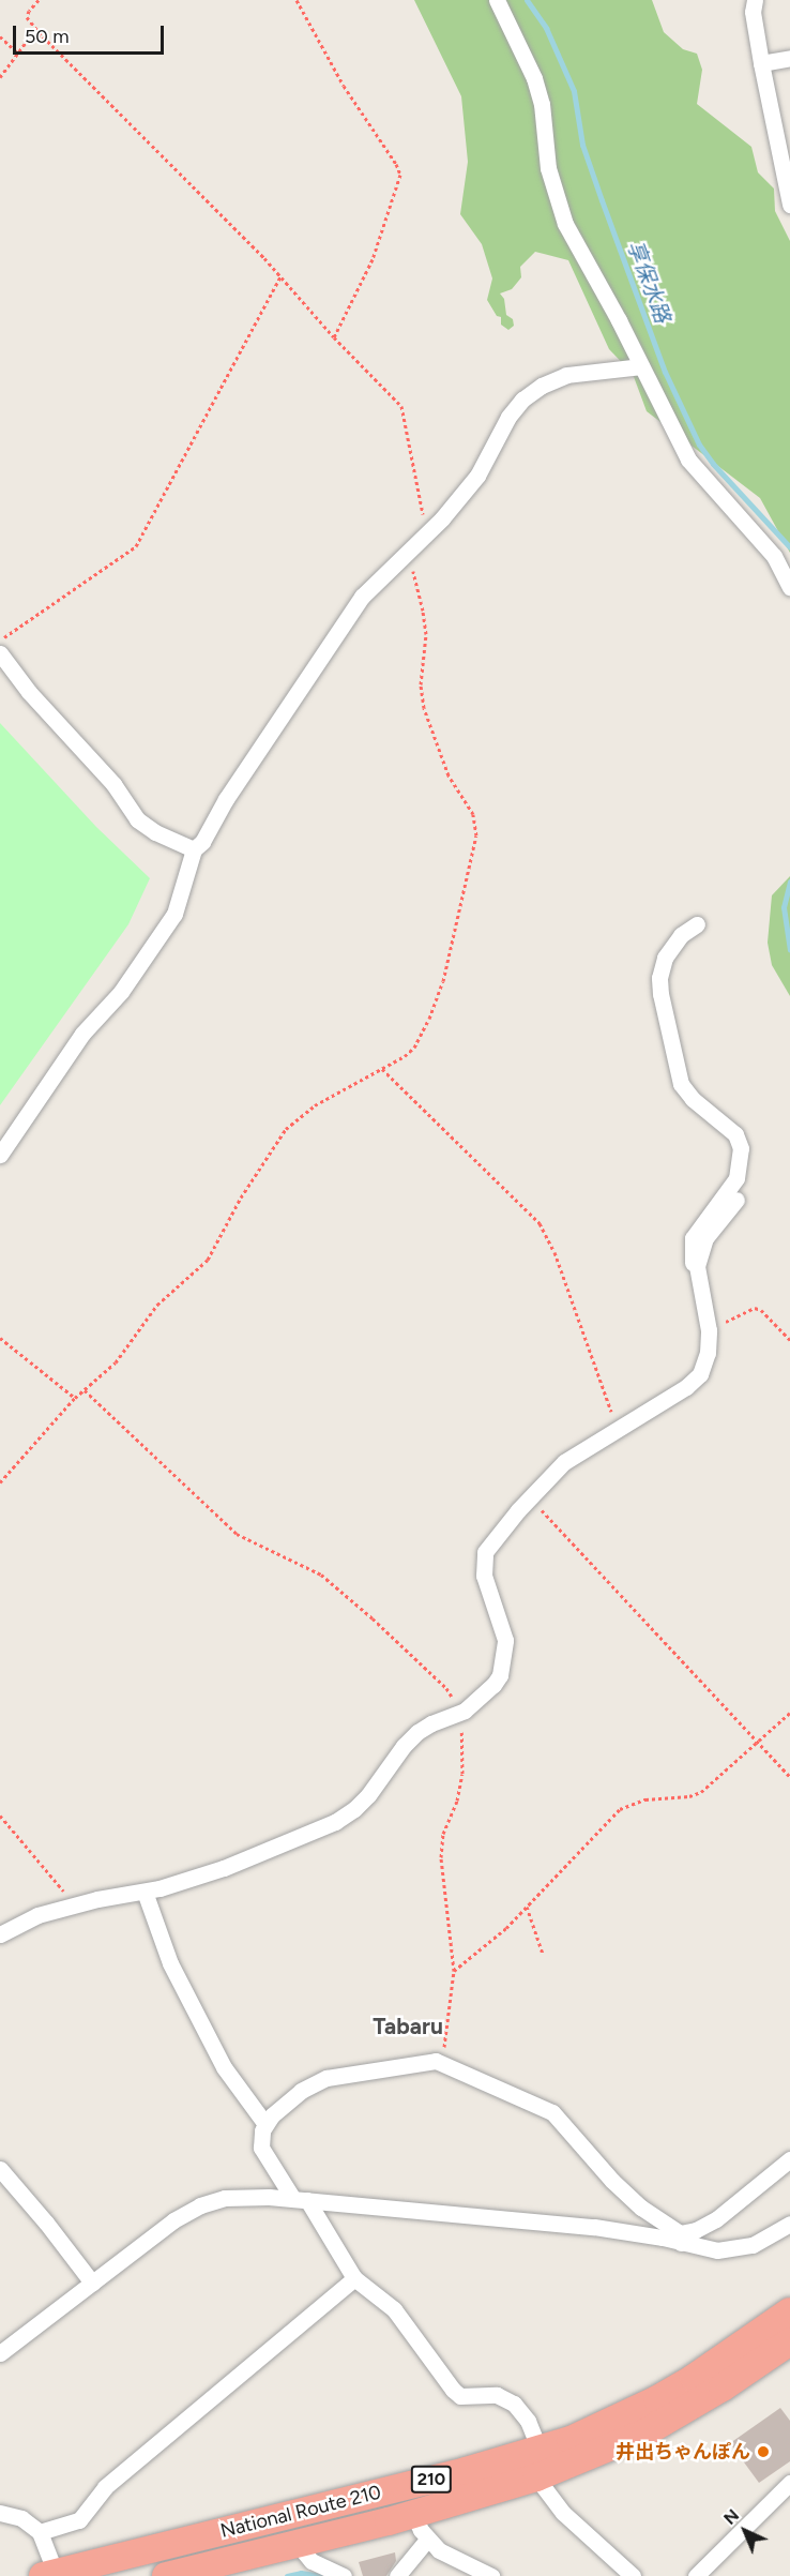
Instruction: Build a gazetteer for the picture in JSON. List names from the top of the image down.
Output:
{
  "streets": {
    "highway": ["210", "National Route 210"]
  },
  "districts": ["Tabaru"],
  "water": ["享保水路"],
  "places": ["井出ちゃんぽん"],
  "scale_bar": "50 m",
  "north": "top left"
}
